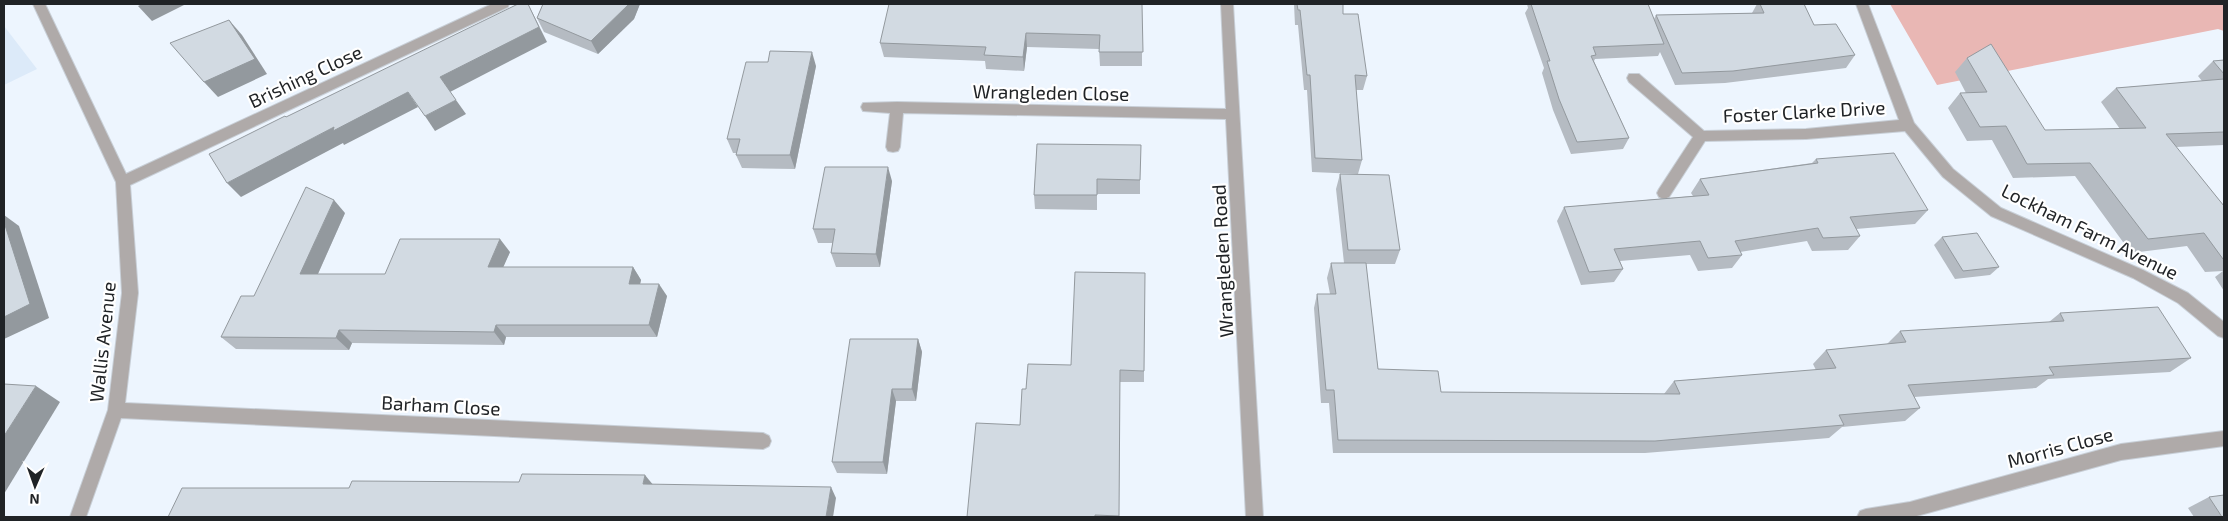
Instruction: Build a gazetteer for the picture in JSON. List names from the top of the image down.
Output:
{
  "streets": {
    "street": [
      "Brishing Close",
      "Wrangleden Close",
      "Foster Clarke Drive",
      "Lockham Farm Avenue",
      "Wrangleden Road",
      "Wallis Avenue",
      "Barham Close",
      "Morris Close"
    ]
  },
  "crossings": [
    ["Brishing Close", "Wallis Avenue"],
    ["Wrangleden Close", "Wrangleden Road"],
    ["Foster Clarke Drive", "Lockham Farm Avenue"],
    ["Wallis Avenue", "Barham Close"]
  ],
  "north": "bottom"
}
